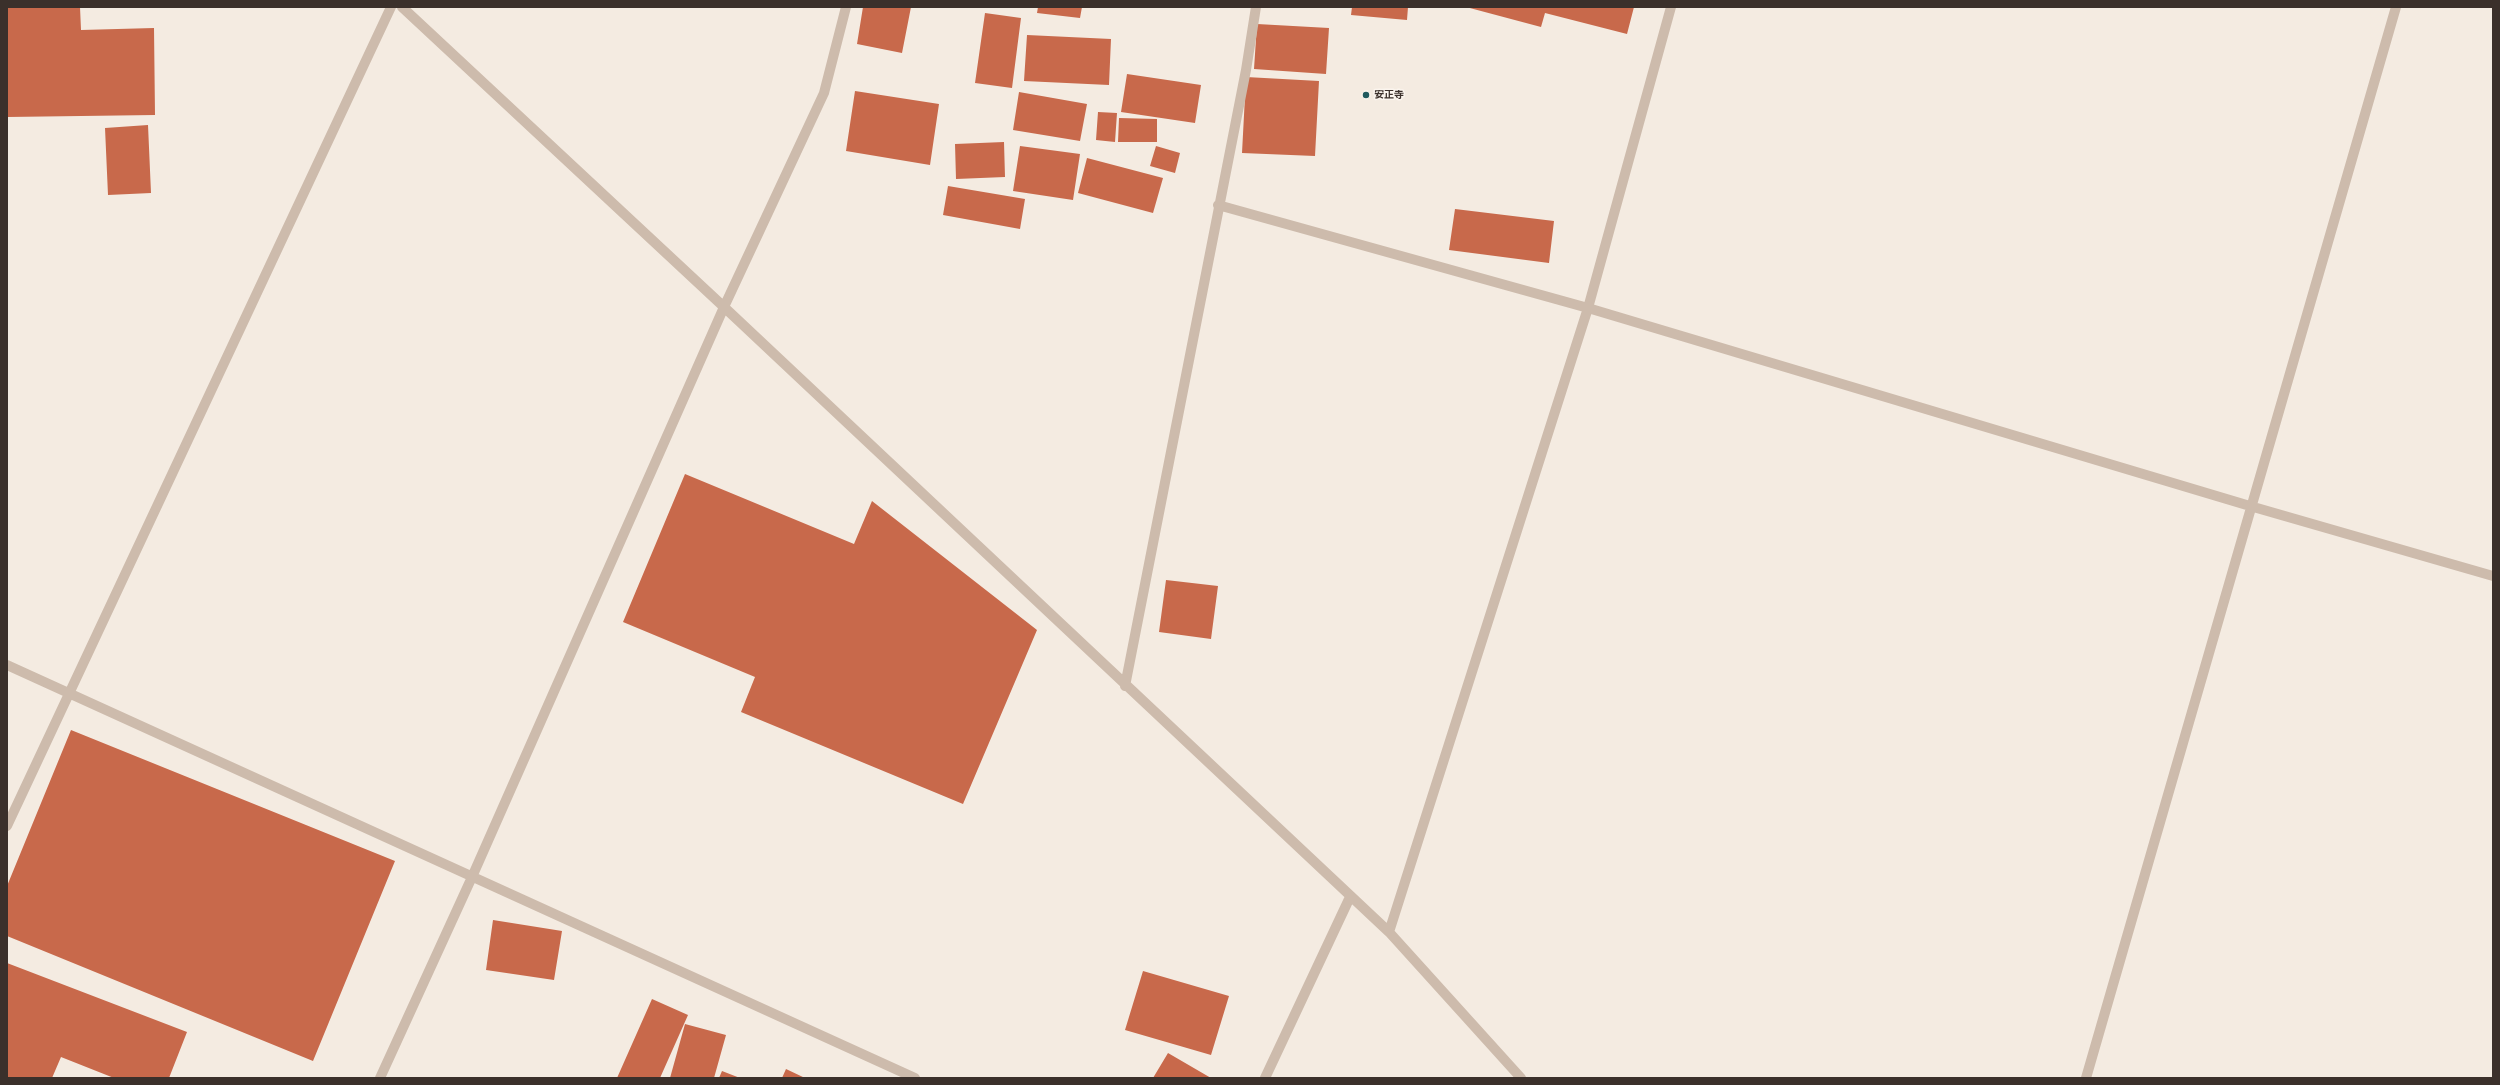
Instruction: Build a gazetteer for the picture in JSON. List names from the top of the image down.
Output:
{
  "places": ["安正寺"]
}
